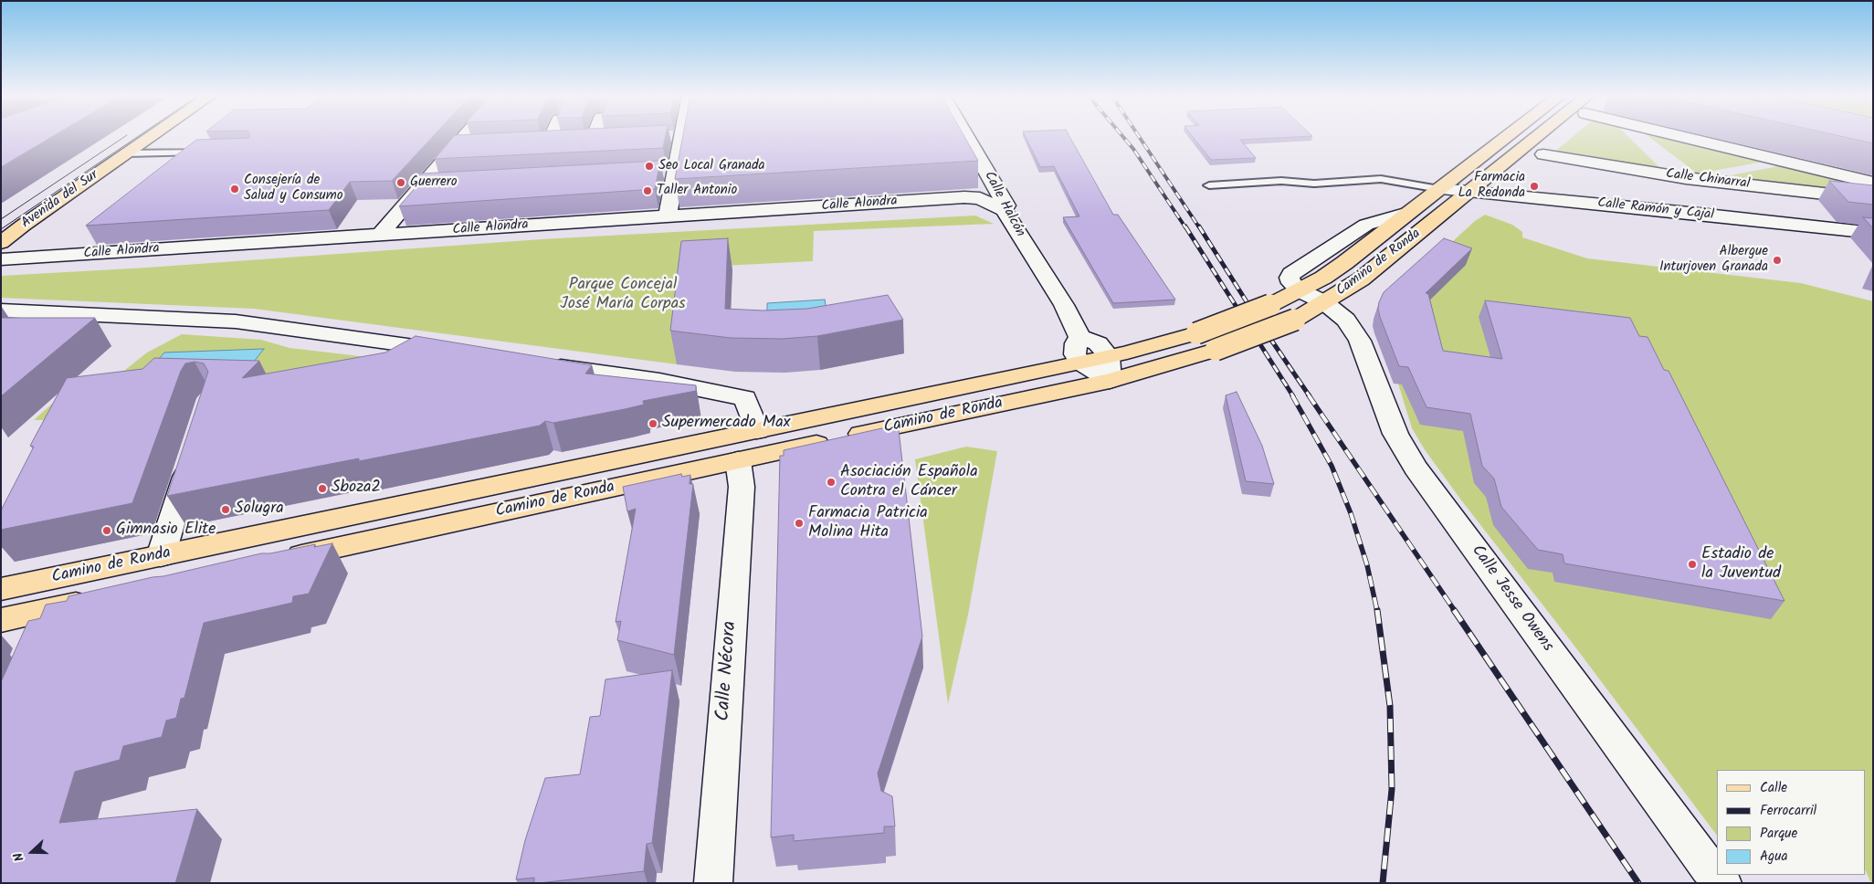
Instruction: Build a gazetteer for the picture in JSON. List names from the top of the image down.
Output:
{
  "streets": {
    "main road": ["Avenida del Sur", "Camino de Ronda"],
    "street": [
      "Calle Chinarral",
      "Calle Alondra",
      "Calle Halcón",
      "Calle Ramón y Cajal",
      "Calle Jesse Owens",
      "Calle Nécora"
    ]
  },
  "crossings": [
    ["Calle Alondra", "Calle Halcón"],
    ["Calle Ramón y Cajal", "Camino de Ronda"],
    ["Camino de Ronda", "Calle Jesse Owens"],
    ["Camino de Ronda", "Calle Nécora"]
  ],
  "parks": ["Parque Concejal José María Corpas"],
  "places": [
    "Seo Local Granada",
    "Guerrero",
    "Farmacia La Redonda",
    "Consejería de Salud y Consumo",
    "Taller Antonio",
    "Albergue Inturjoven Granada",
    "Supermercado Max",
    "Asociación Española Contra el Cáncer",
    "Sboza2",
    "Solugra",
    "Farmacia Patricia Molina Hita",
    "Gimnasio Elite",
    "Estadio de la Juventud"
  ],
  "legend": [
    "Calle",
    "Ferrocarril",
    "Parque",
    "Agua"
  ],
  "north": "left"
}
